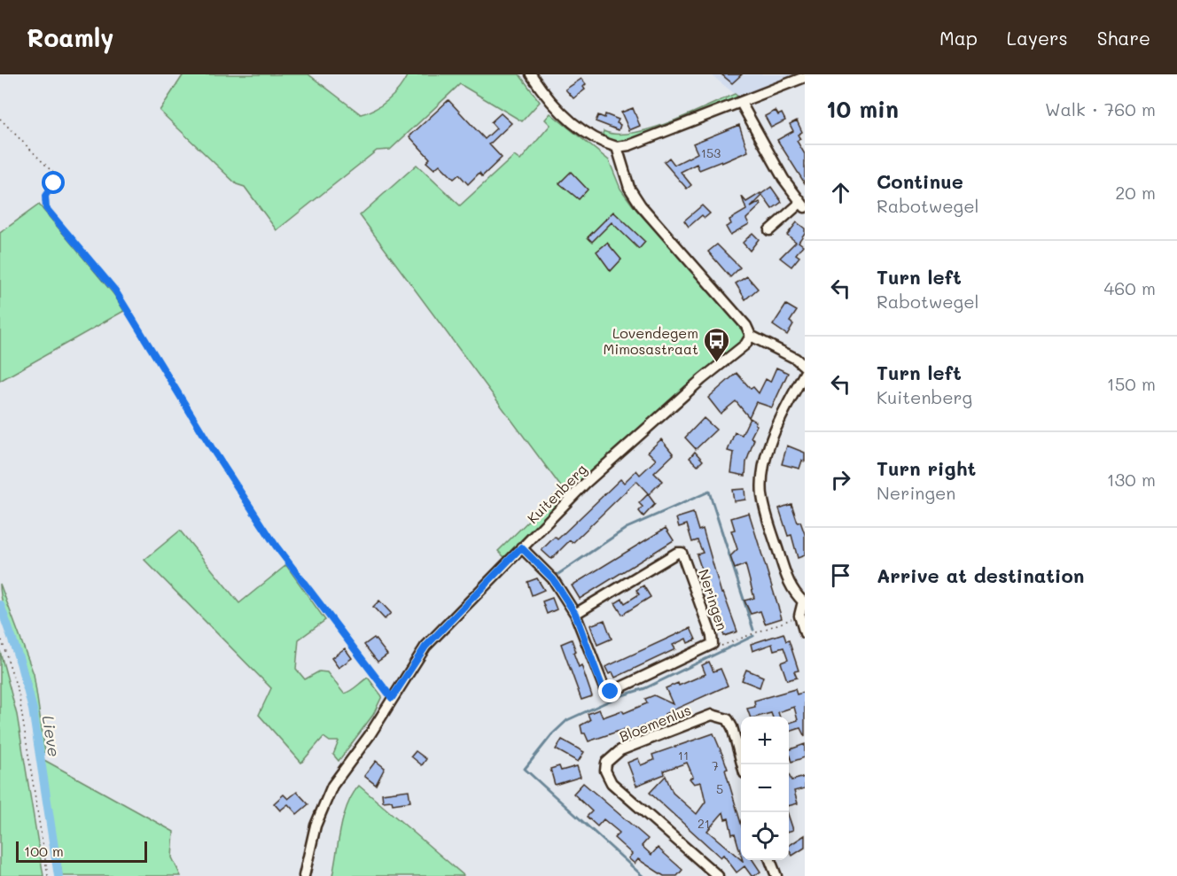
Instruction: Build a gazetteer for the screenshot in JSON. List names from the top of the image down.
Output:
{
  "streets": {
    "street": ["Kuitenberg", "Neringen", "Bloemenlus"]
  },
  "crossings": [
    ["Kuitenberg", "Neringen"]
  ],
  "water": ["Lieve"],
  "places": {
    "bus stop": ["Lovendegem Mimosastraat"]
  },
  "house_numbers": [
    "153",
    "11",
    "7",
    "5",
    "21"
  ],
  "scale_bar": "100 m",
  "page": {
    "header": "Roamly",
    "nav": ["Map", "Layers", "Share"],
    "heading": ["10 min", "Walk · 760 m"],
    "list": [
      ["Continue", "Rabotwegel", "20 m"],
      ["Turn left", "Rabotwegel", "460 m"],
      ["Turn left", "Kuitenberg", "150 m"],
      ["Turn right", "Neringen", "130 m"],
      "Arrive at destination"
    ],
    "map_buttons": ["+", "−"],
    "scale": "100 m"
  }
}
